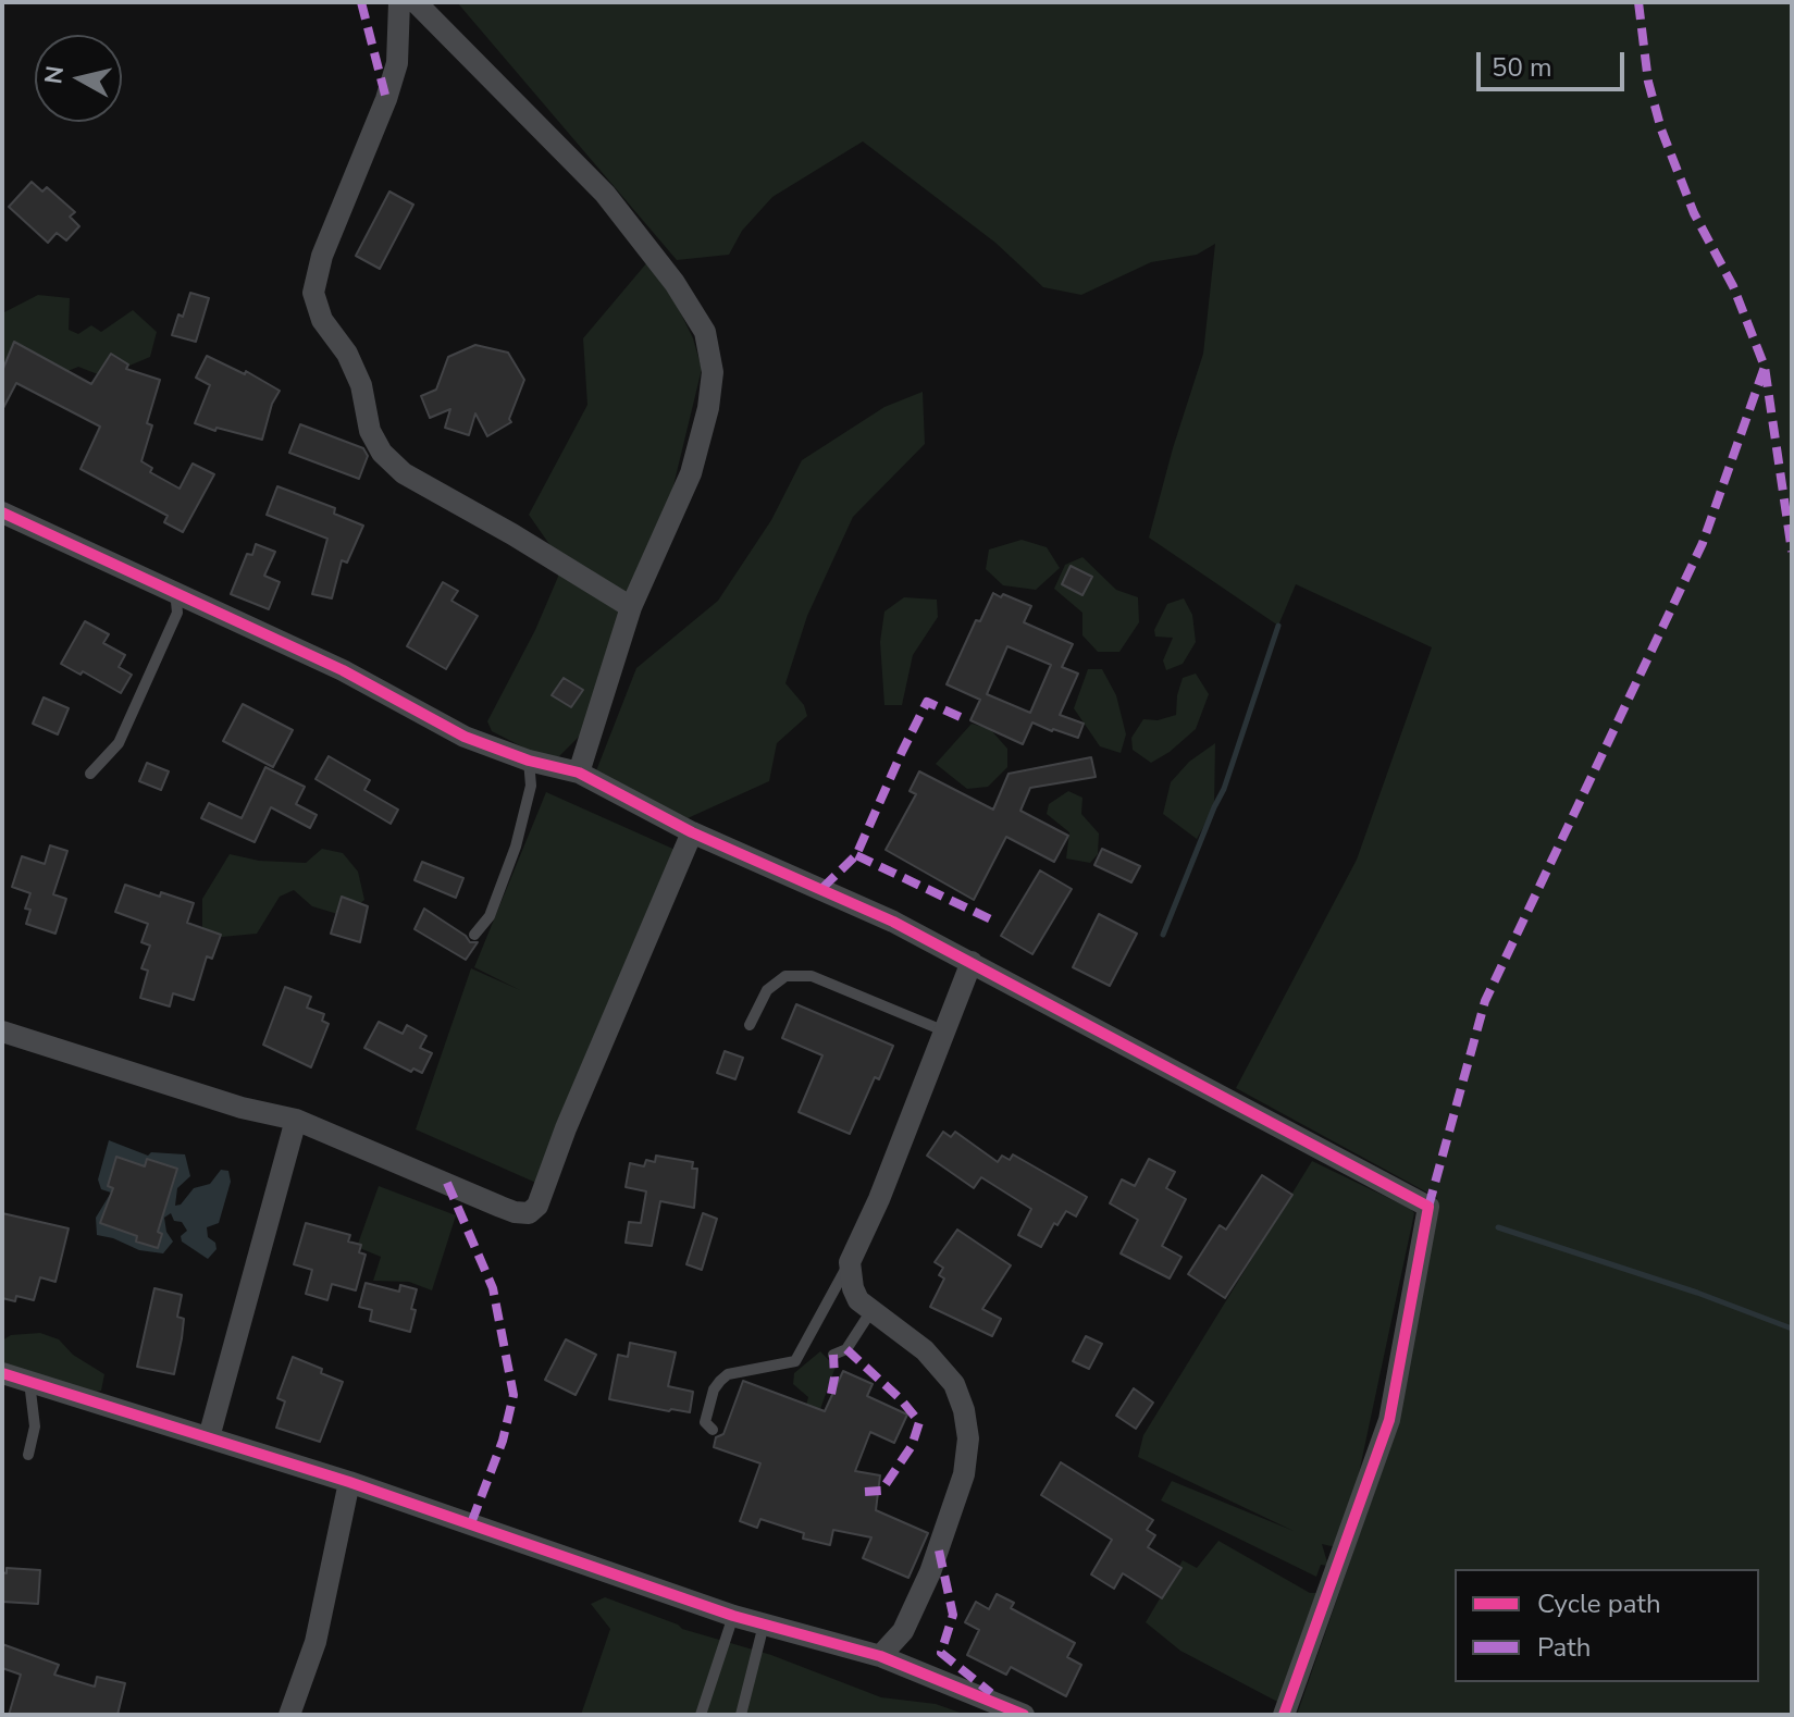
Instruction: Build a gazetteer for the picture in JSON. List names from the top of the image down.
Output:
{
  "legend": ["Cycle path", "Path"],
  "scale_bar": "50 m",
  "north": "left"
}
